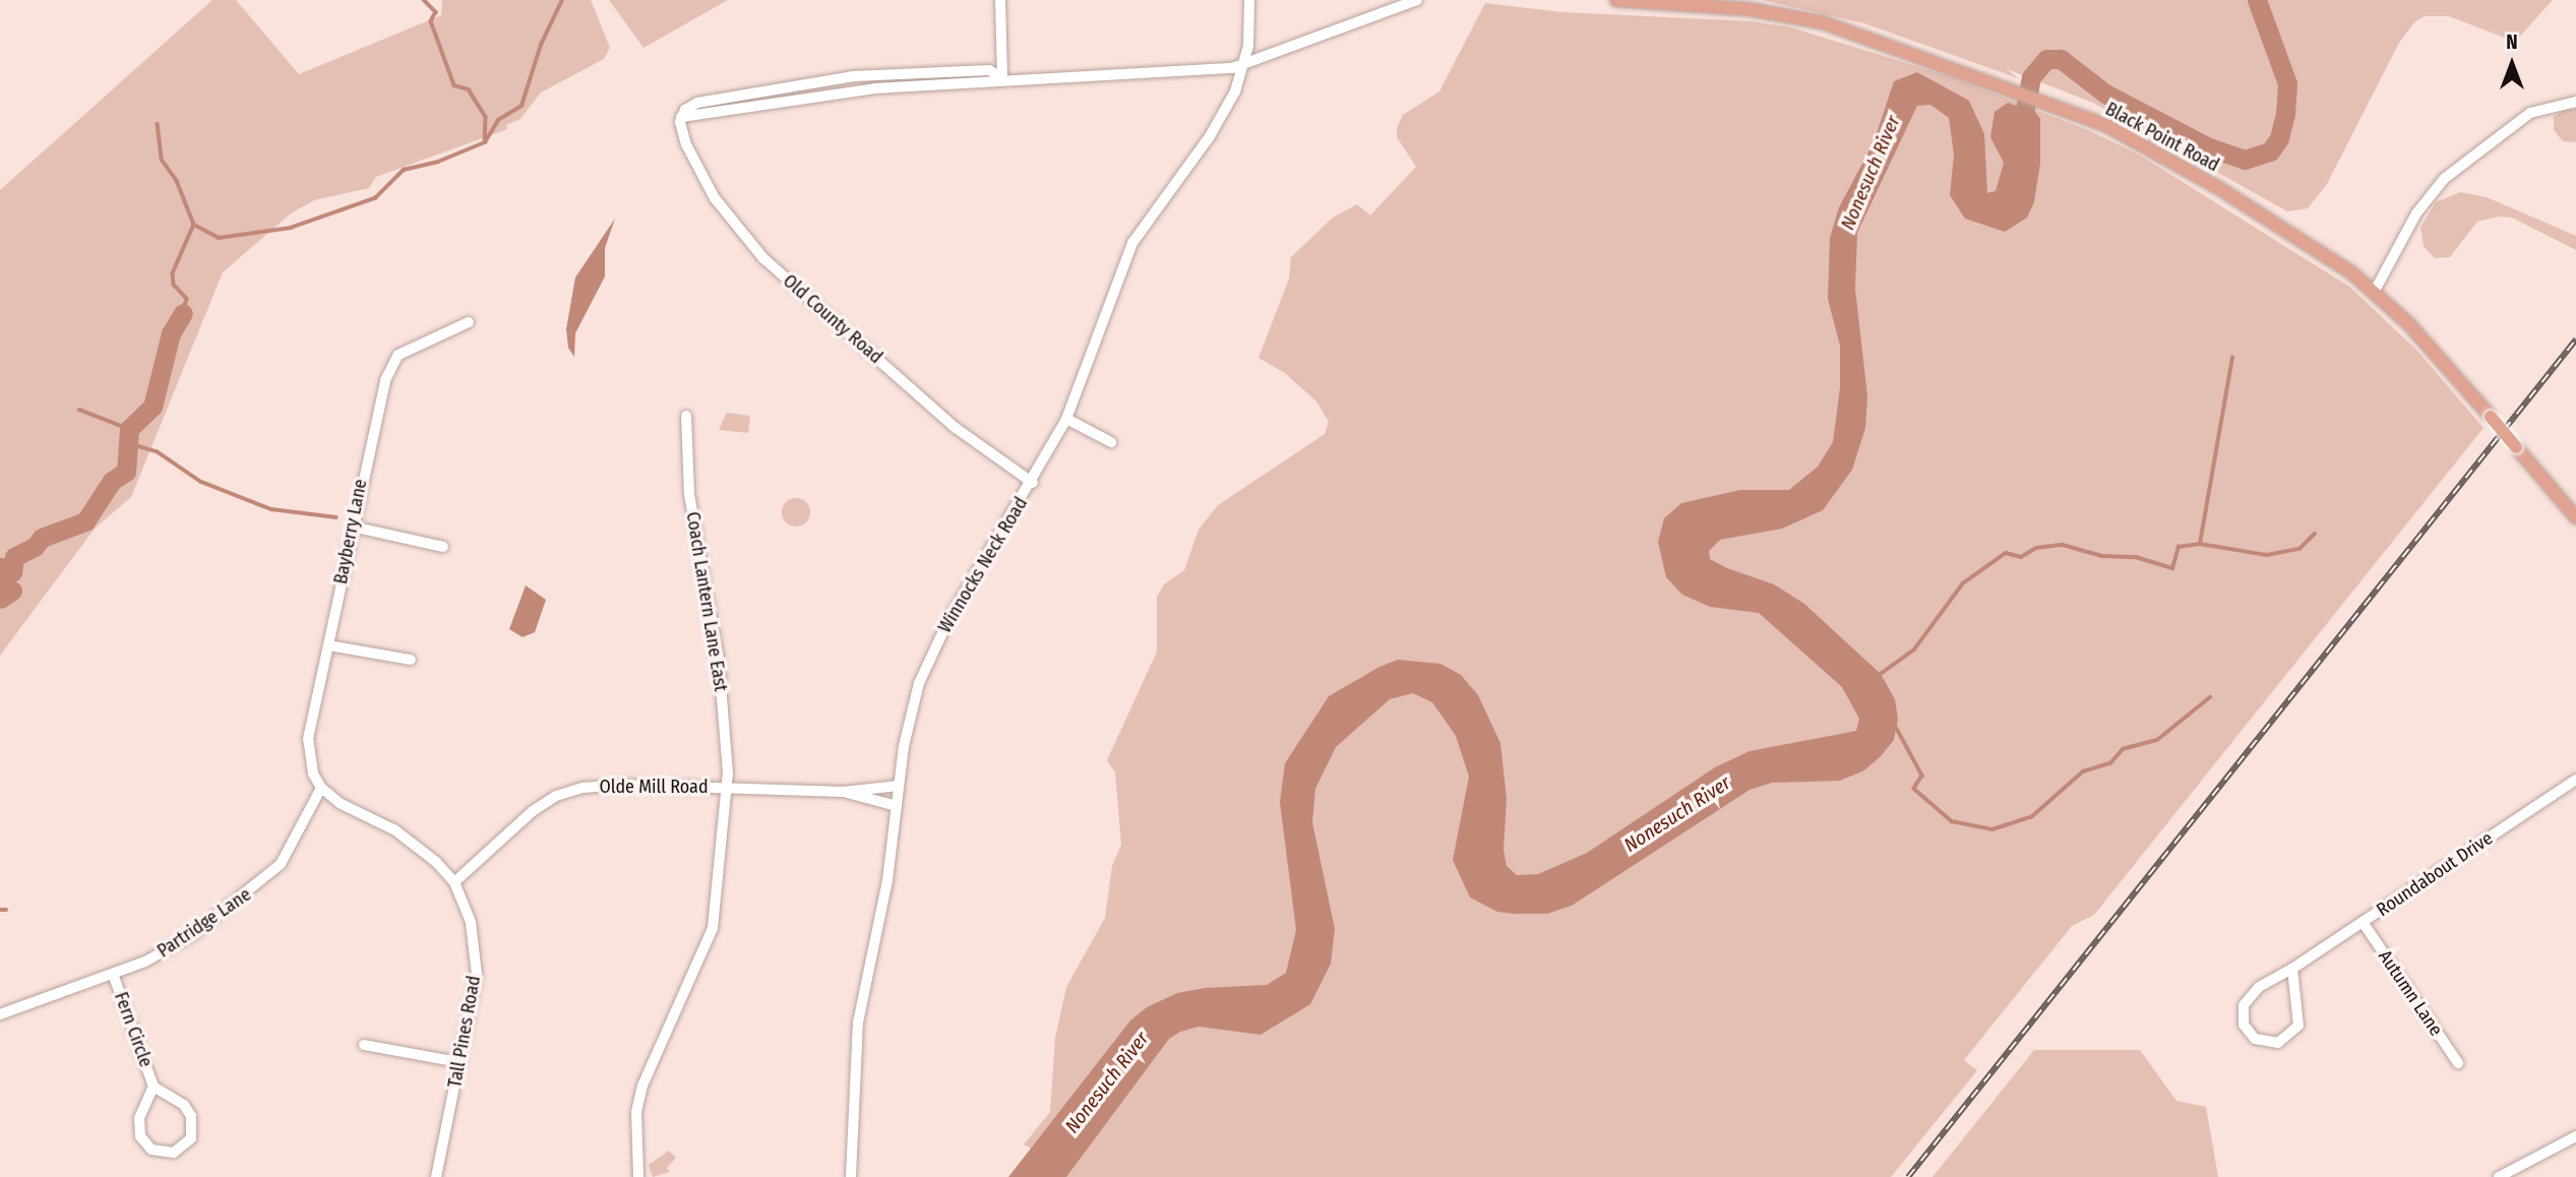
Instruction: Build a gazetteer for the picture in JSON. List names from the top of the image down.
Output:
{
  "streets": {
    "main road": ["Black Point Road"],
    "street": [
      "Old County Road",
      "Bayberry Lane",
      "Winnocks Neck Road",
      "Coach Lantern Lane East",
      "Olde Mill Road",
      "Roundabout Drive",
      "Partridge Lane",
      "Autumn Lane",
      "Fern Circle",
      "Tall Pines Road"
    ]
  },
  "crossings": [
    ["Old County Road", "Winnocks Neck Road"],
    ["Bayberry Lane", "Partridge Lane"],
    ["Bayberry Lane", "Tall Pines Road"],
    ["Winnocks Neck Road", "Olde Mill Road"],
    ["Coach Lantern Lane East", "Olde Mill Road"],
    ["Olde Mill Road", "Tall Pines Road"],
    ["Roundabout Drive", "Autumn Lane"],
    ["Partridge Lane", "Fern Circle"],
    ["Partridge Lane", "Tall Pines Road"]
  ],
  "water": ["Nonesuch River"],
  "north": "top"
}
